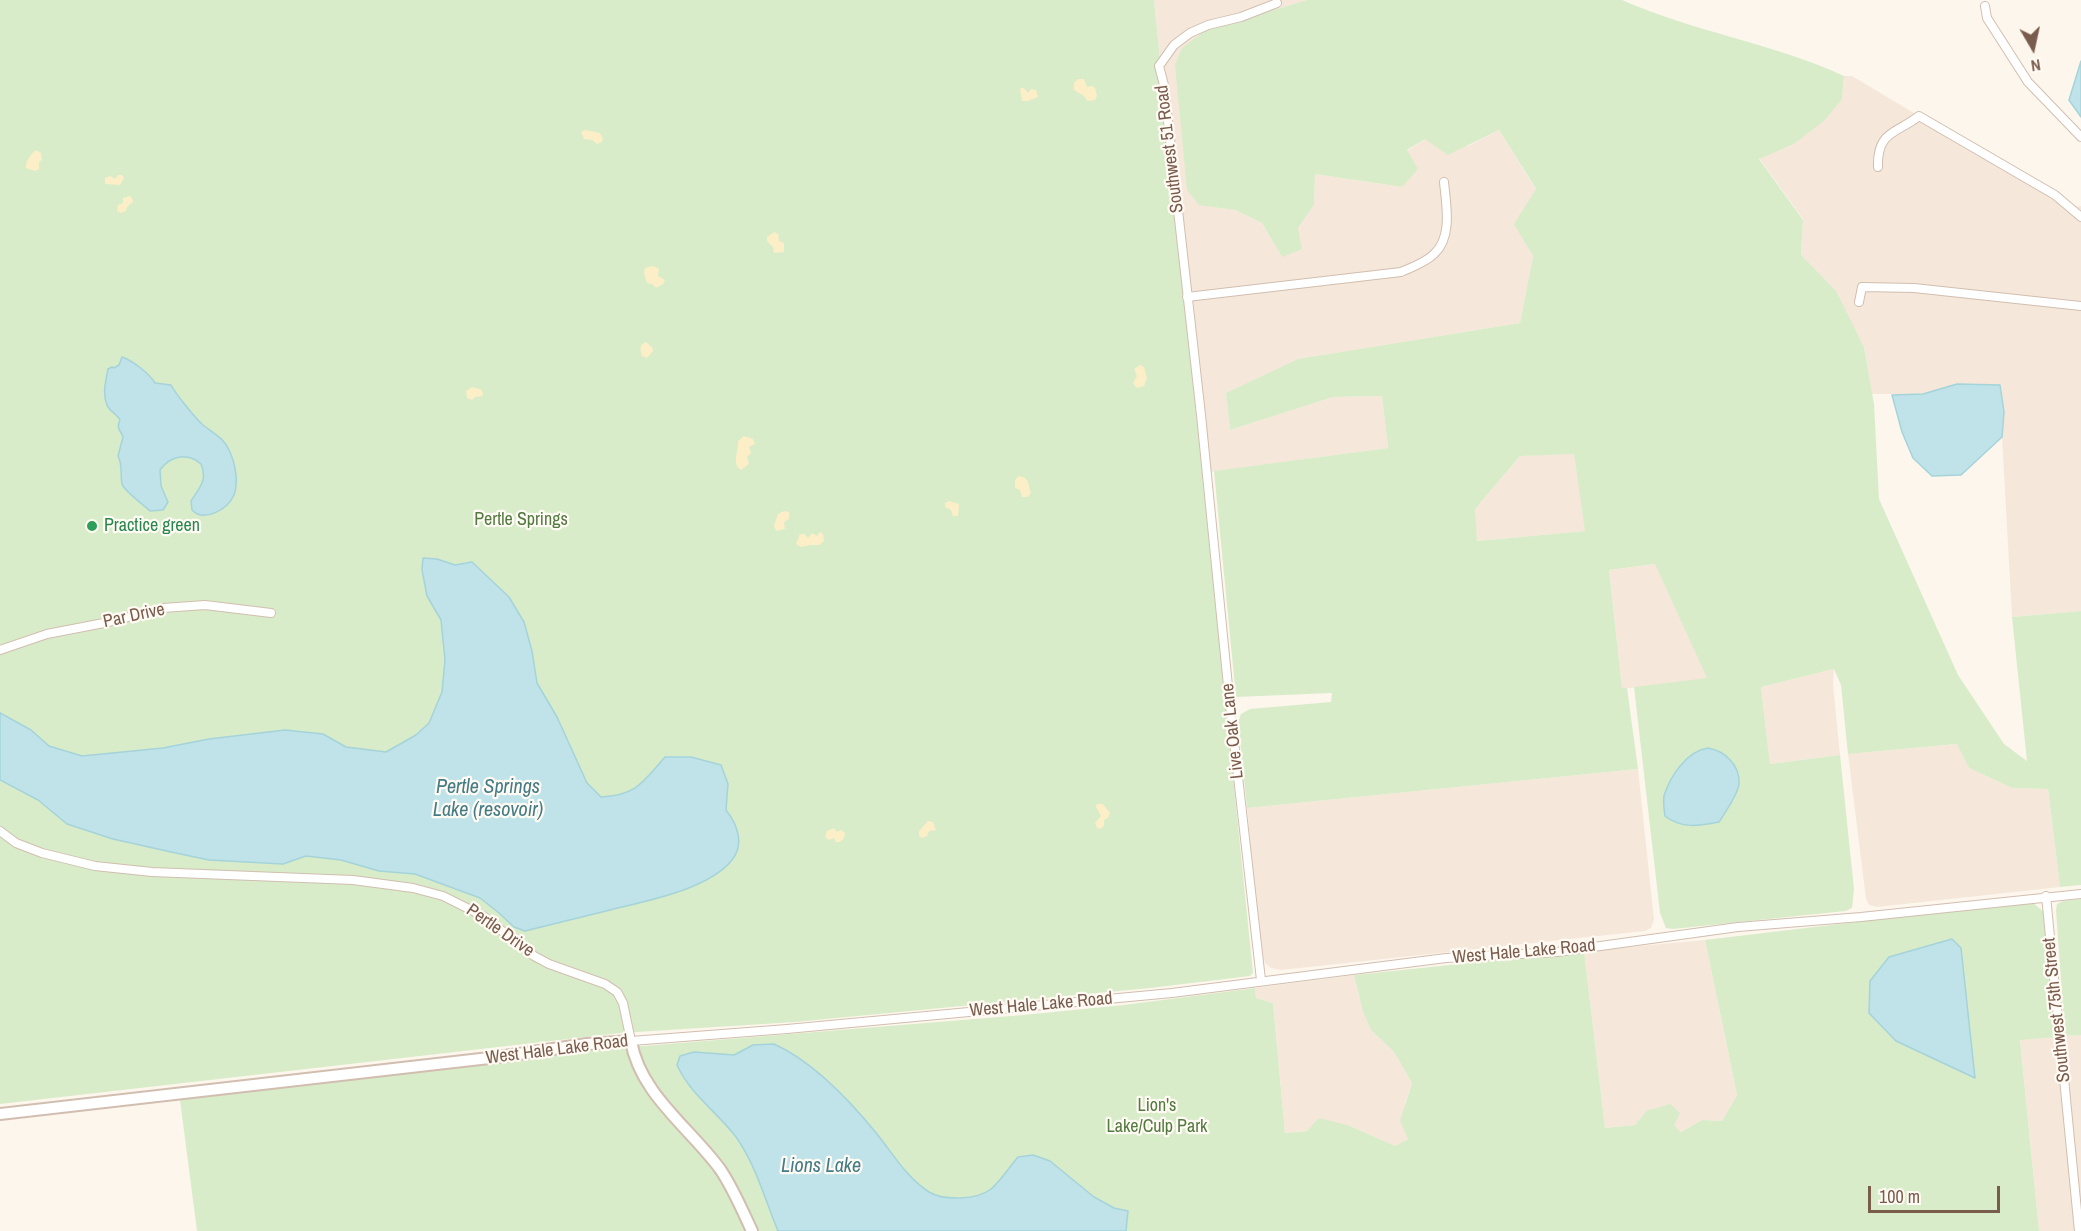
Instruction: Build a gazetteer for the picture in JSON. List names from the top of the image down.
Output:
{
  "streets": {
    "street": [
      "Southwest 51 Road",
      "Par Drive",
      "Live Oak Lane",
      "Pertle Drive",
      "West Hale Lake Road",
      "Southwest 75th Street"
    ]
  },
  "crossings": [
    ["Southwest 51 Road", "Live Oak Lane"],
    ["Live Oak Lane", "West Hale Lake Road"],
    ["Pertle Drive", "West Hale Lake Road"],
    ["West Hale Lake Road", "Southwest 75th Street"]
  ],
  "water": ["Pertle Springs Lake (resovoir)", "Lions Lake"],
  "parks": ["Pertle Springs", "Lion's Lake/Culp Park"],
  "places": ["Practice green"],
  "scale_bar": "100 m",
  "north": "bottom"
}
